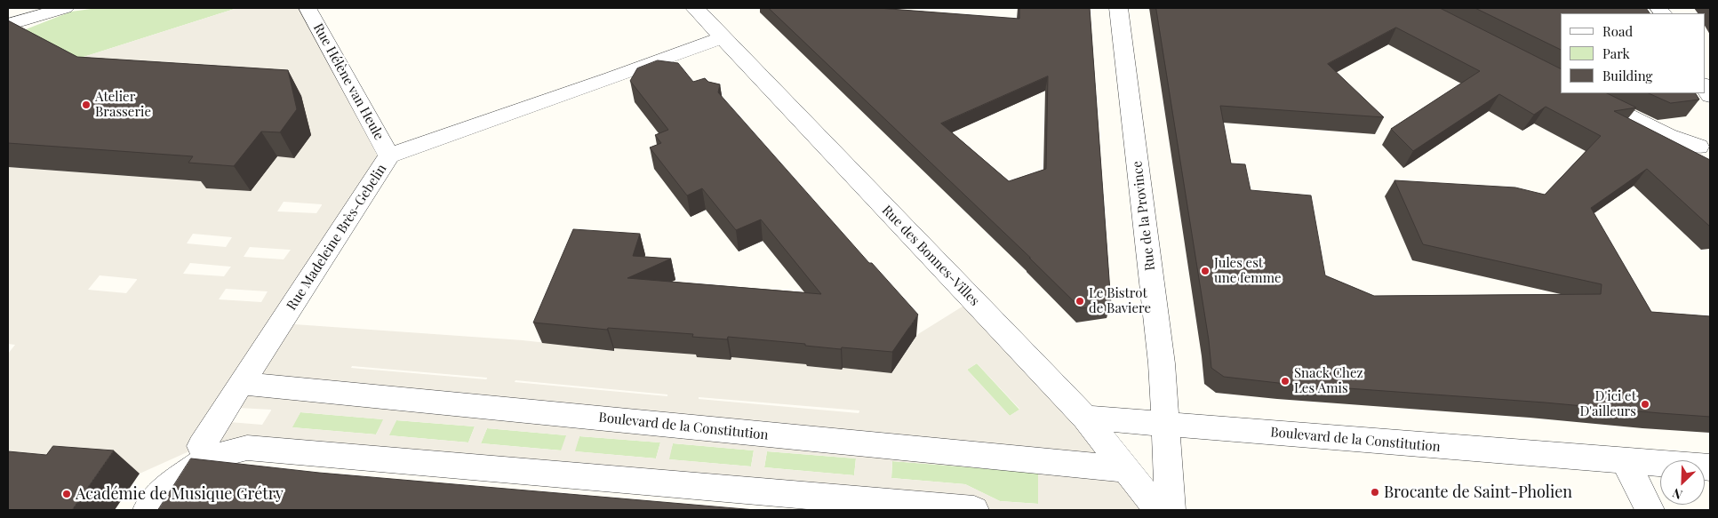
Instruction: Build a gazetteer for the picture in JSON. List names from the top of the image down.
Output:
{
  "streets": {
    "street": [
      "Rue Hélène van Heule",
      "Rue de la Province",
      "Rue Madeleine Brès-Gebelin",
      "Rue des Bonnes-Villes",
      "Boulevard de la Constitution"
    ]
  },
  "crossings": [
    ["Rue Hélène van Heule", "Rue Madeleine Brès-Gebelin"],
    ["Rue de la Province", "Boulevard de la Constitution"],
    ["Rue Madeleine Brès-Gebelin", "Rue des Bonnes-Villes"],
    ["Rue Madeleine Brès-Gebelin", "Boulevard de la Constitution"],
    ["Rue des Bonnes-Villes", "Boulevard de la Constitution"]
  ],
  "places": [
    "Atelier Brasserie",
    "Jules est une femme",
    "Le Bistrot de Baviere",
    "Snack Chez Les Amis",
    "D'ici et D'ailleurs",
    "Brocante de Saint-Pholien",
    "Académie de Musique Grétry"
  ],
  "legend": ["Road", "Park", "Building"],
  "north": "bottom left"
}
